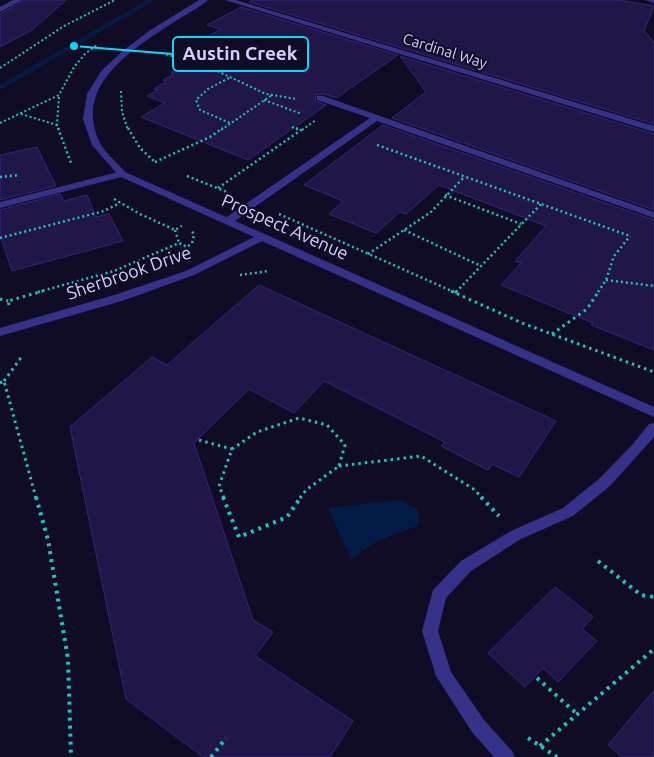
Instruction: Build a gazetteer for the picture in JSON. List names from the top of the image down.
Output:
{
  "streets": {
    "street": ["Cardinal Way", "Prospect Avenue", "Sherbrook Drive"]
  },
  "crossings": [
    ["Prospect Avenue", "Sherbrook Drive"]
  ],
  "places": ["Austin Creek"]
}
